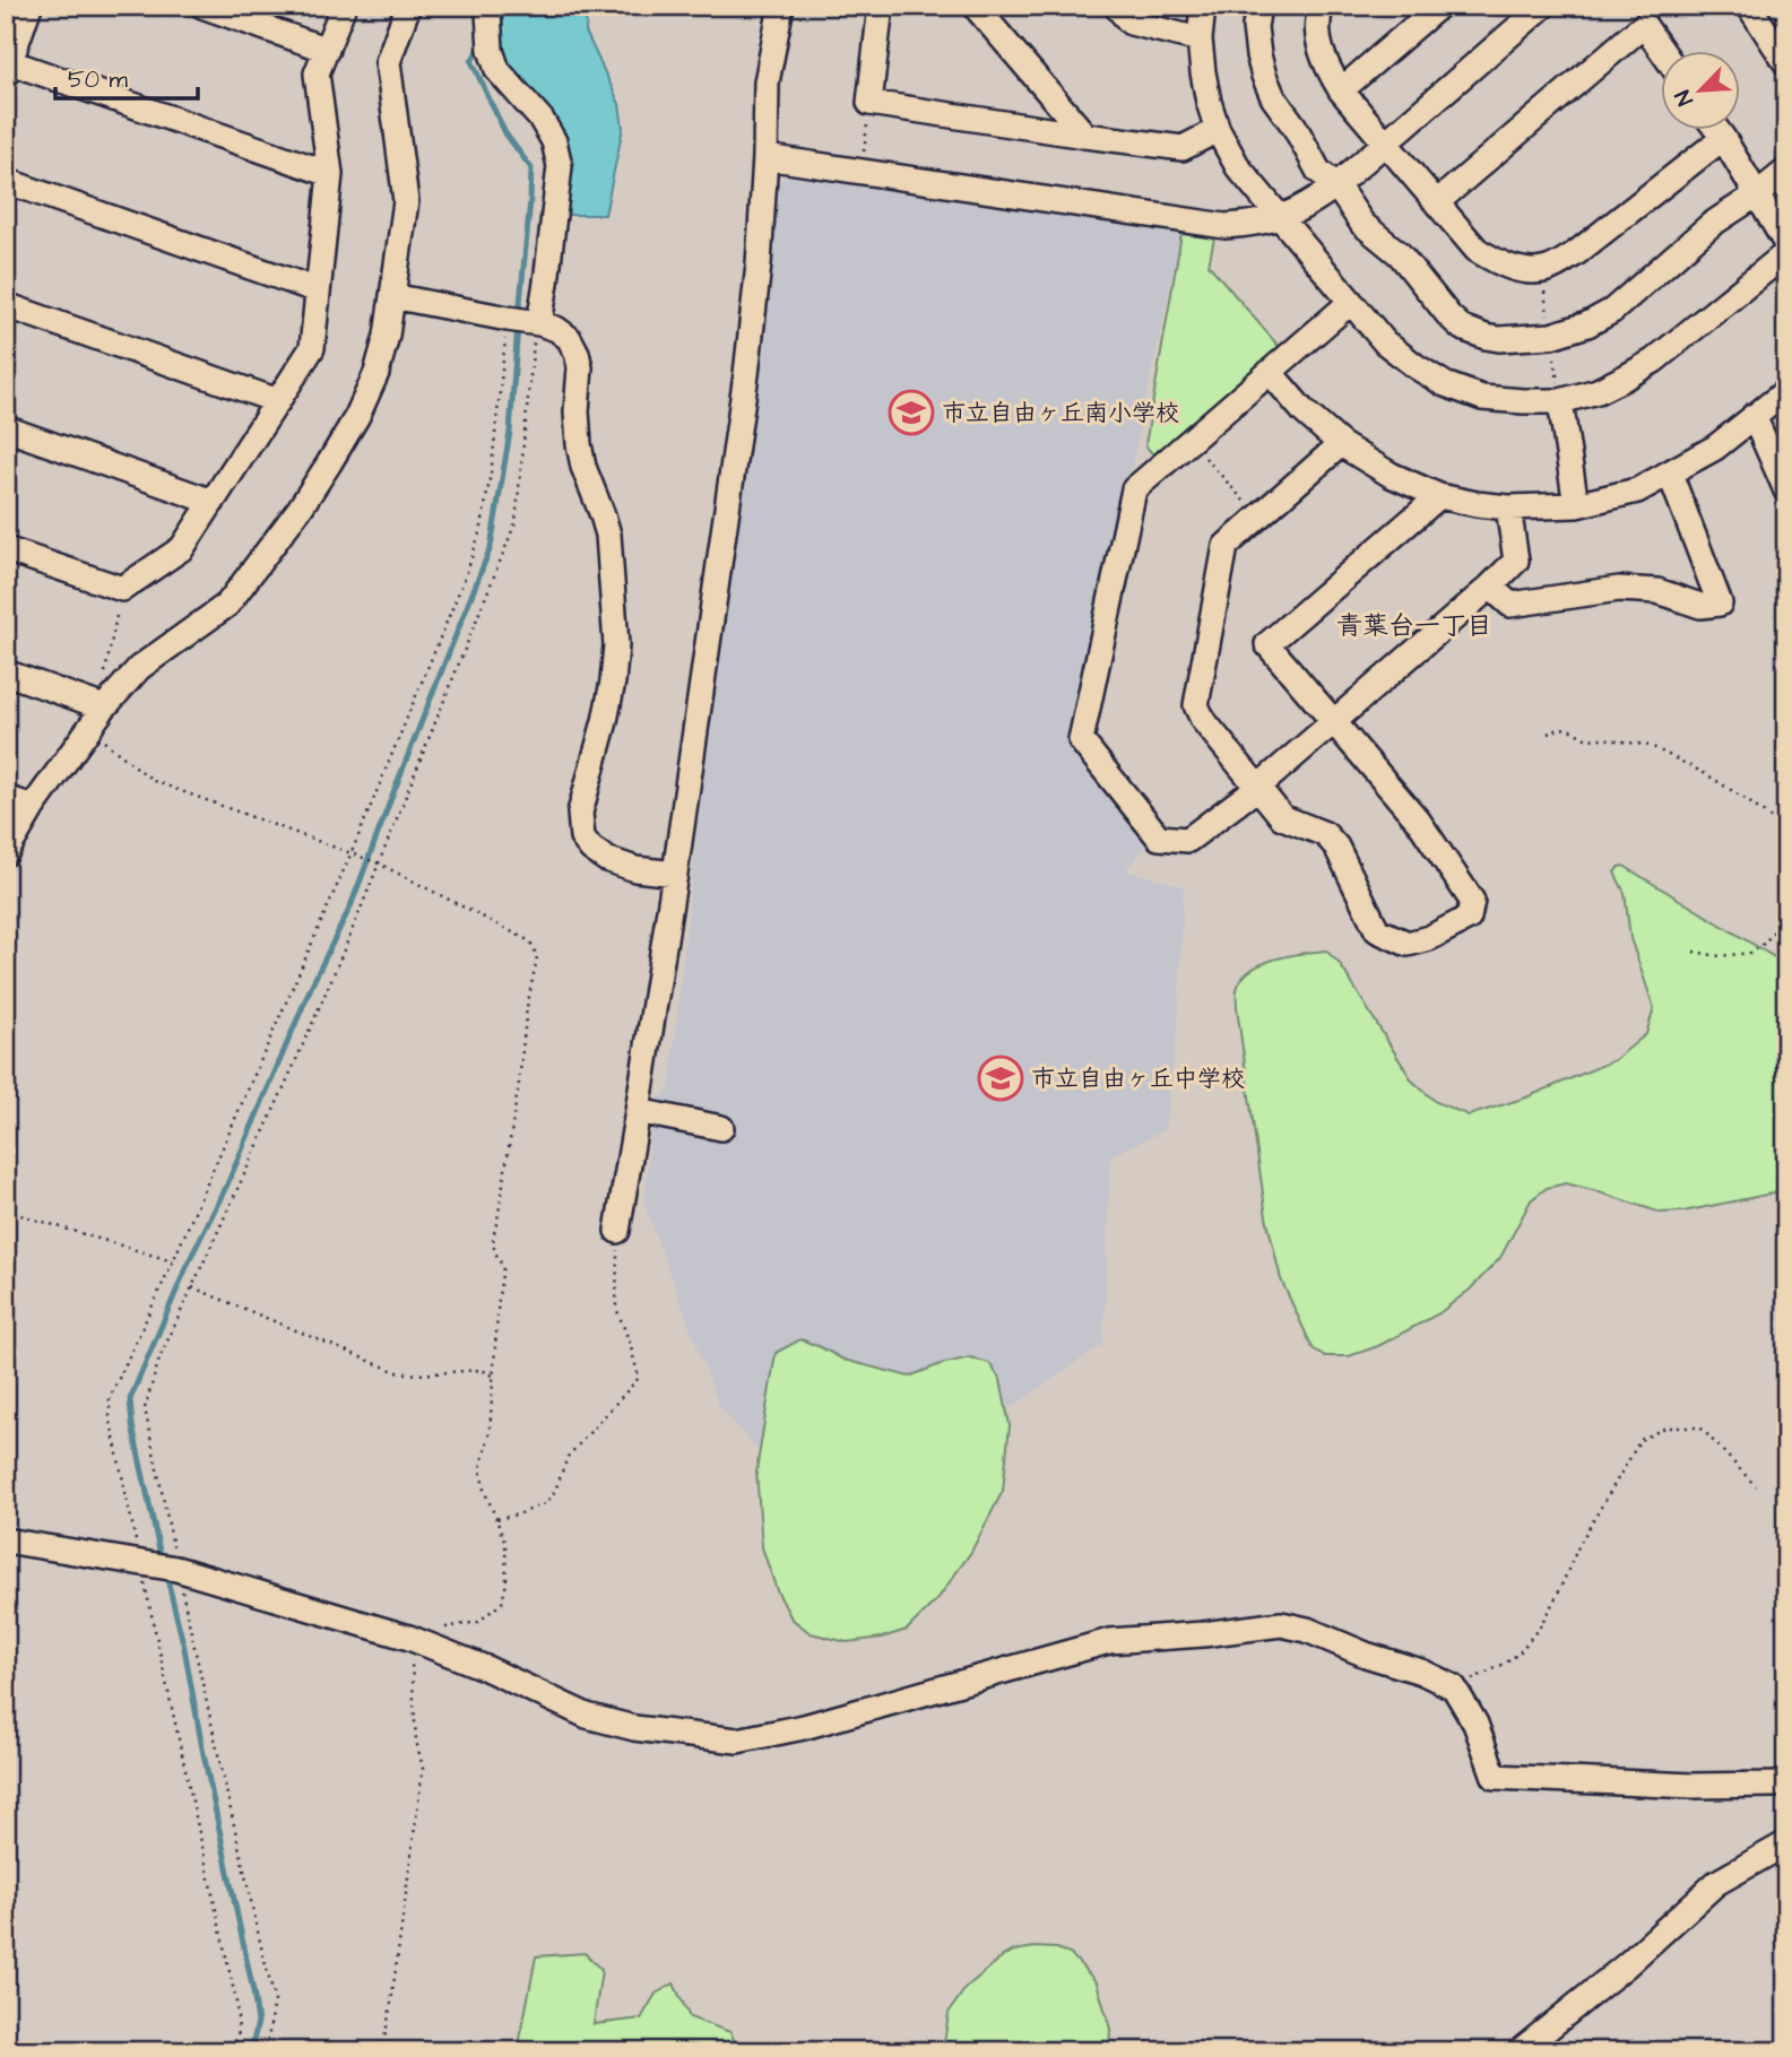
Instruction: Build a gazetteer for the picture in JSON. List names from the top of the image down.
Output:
{
  "districts": ["青葉台一丁目"],
  "places": {
    "school or university": ["市立自由ヶ丘南小学校", "市立自由ヶ丘中学校"]
  },
  "scale_bar": "50 m",
  "north": "bottom left"
}
